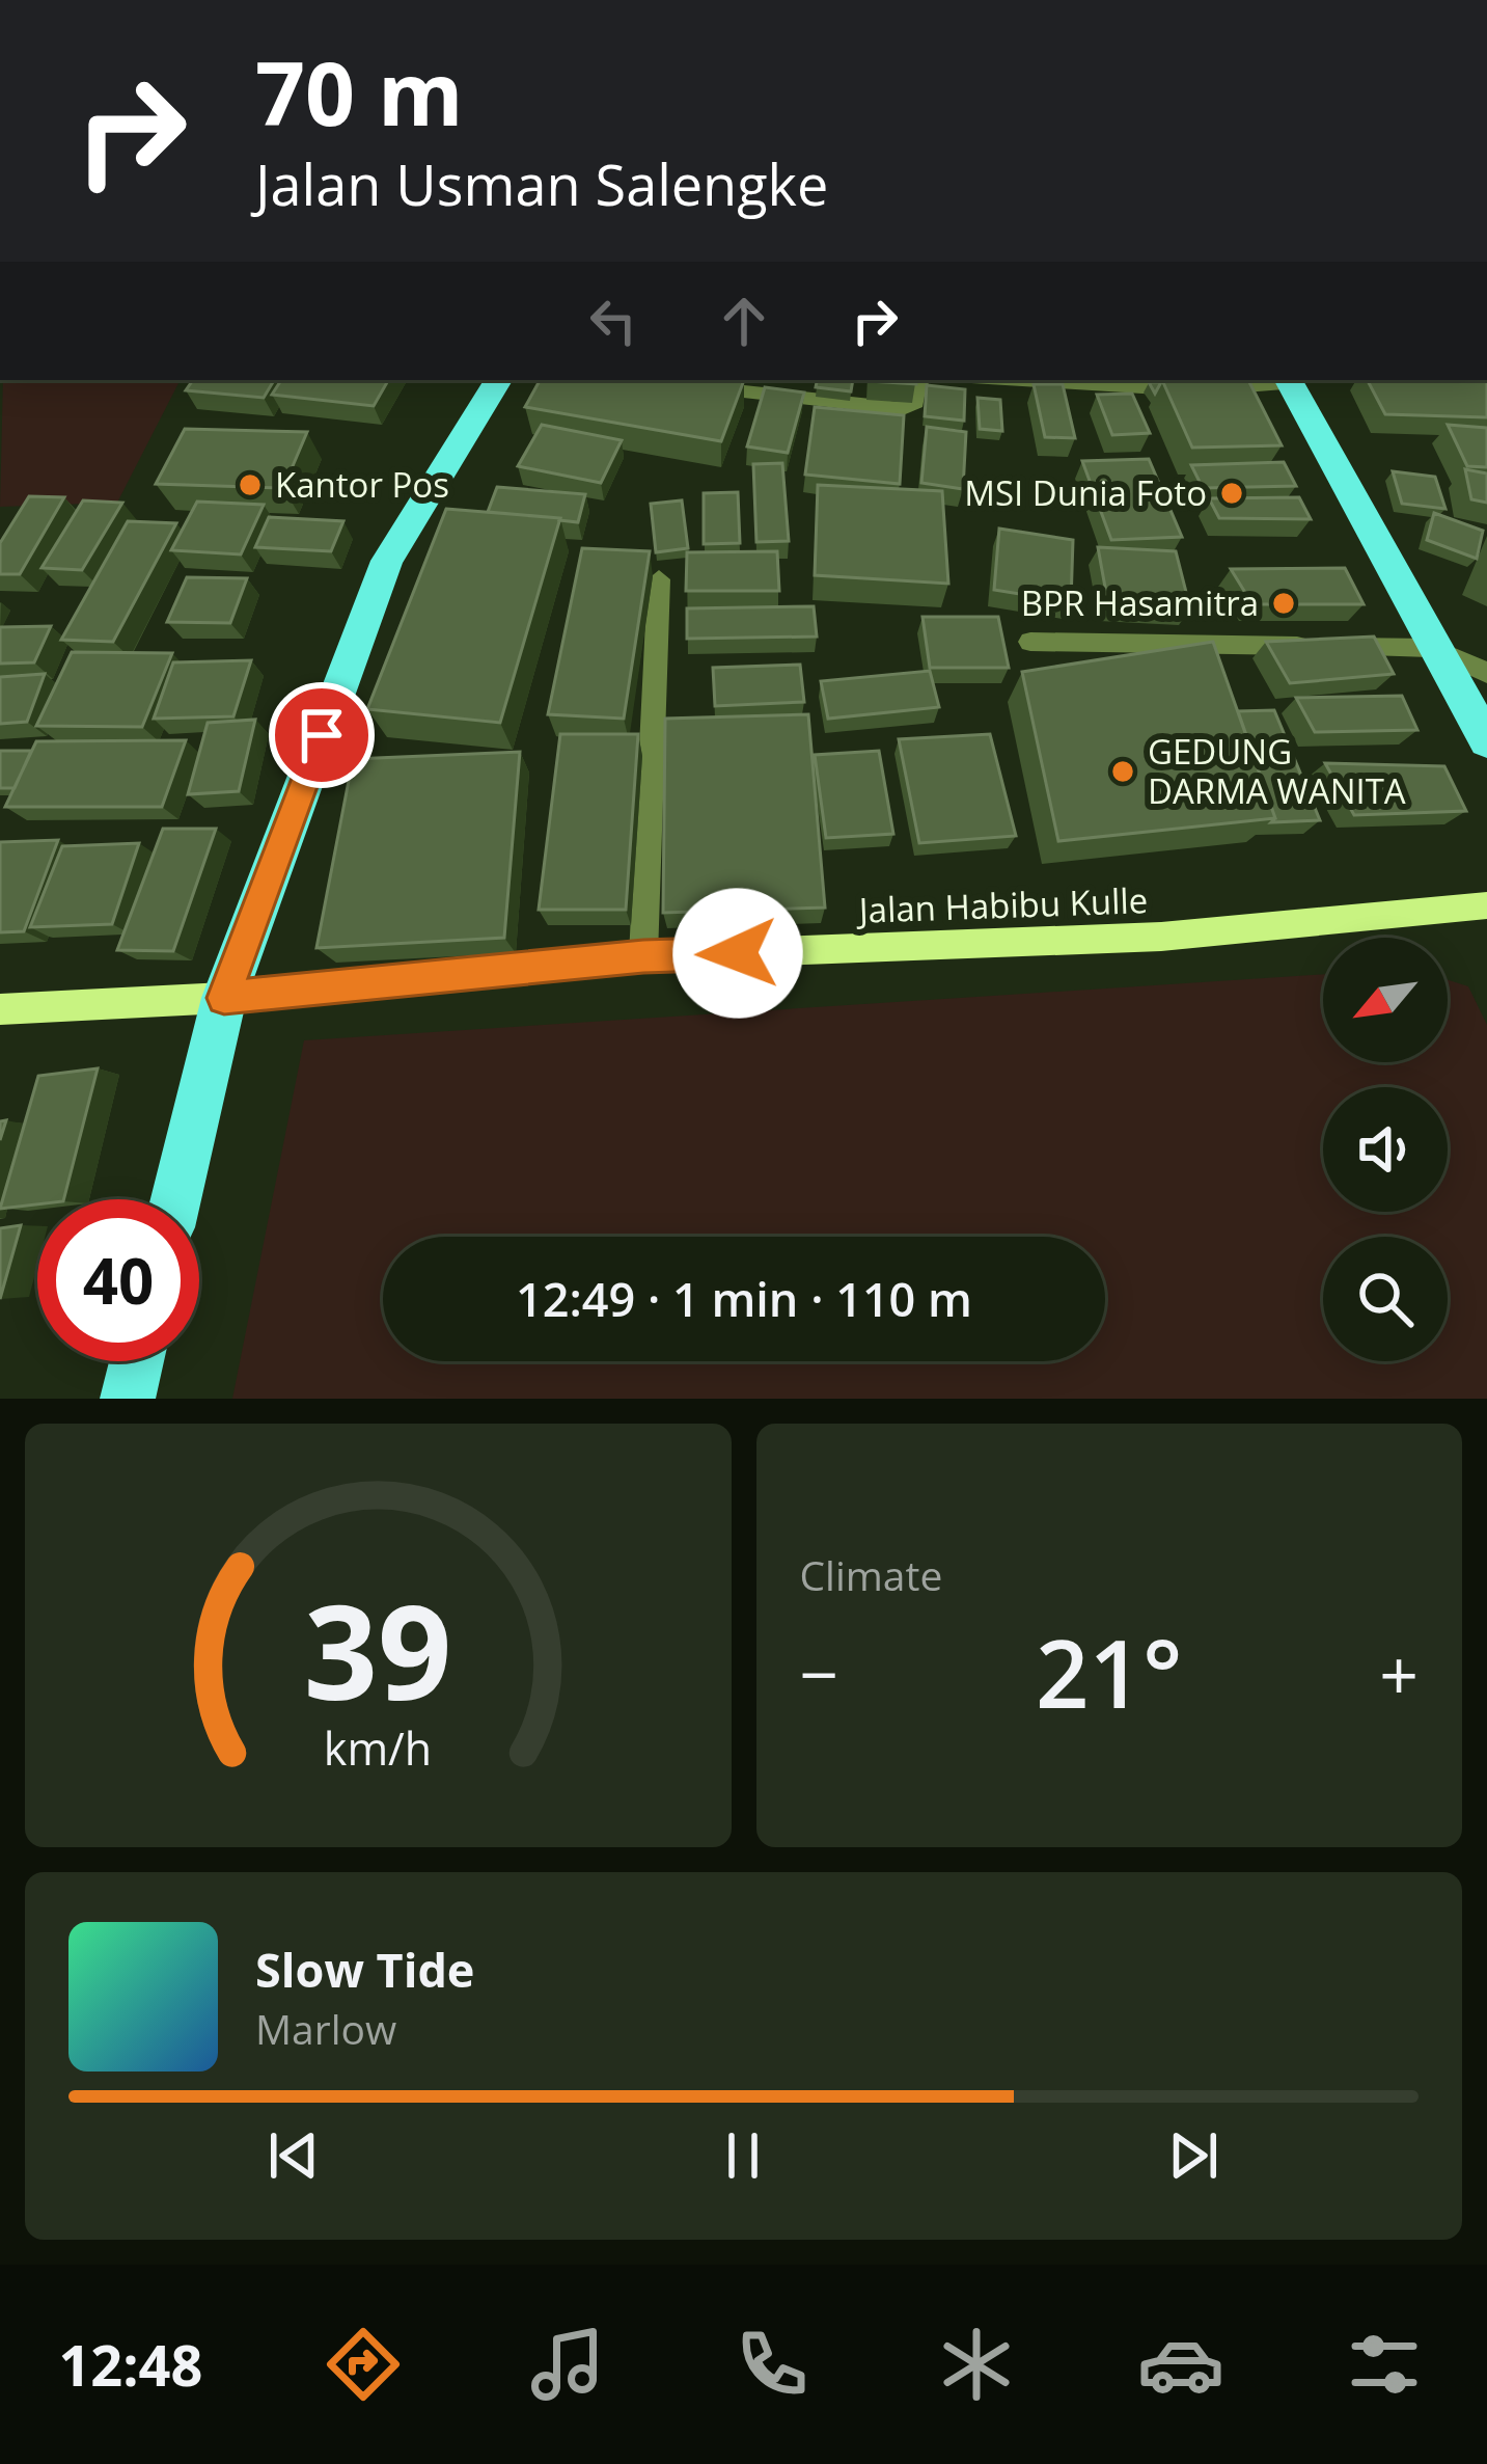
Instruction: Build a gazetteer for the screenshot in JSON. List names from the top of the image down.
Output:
{
  "streets": {
    "street": ["Jalan Habibu Kulle"]
  },
  "places": [
    "Kantor Pos",
    "MSI Dunia Foto",
    "BPR Hasamitra",
    "GEDUNG DARMA WANITA"
  ],
  "north": "bottom left",
  "page": {
    "turn": ["70 m", "Jalan Usman Salengke"],
    "limit": "40",
    "trip": "12:49 · 1 min · 110 m",
    "tile": "Climate",
    "heat": ["−", "21°", "+"],
    "song": ["Slow Tide", "Marlow"],
    "tabs": "12:48",
    "gauge": ["39", "km/h"]
  }
}
